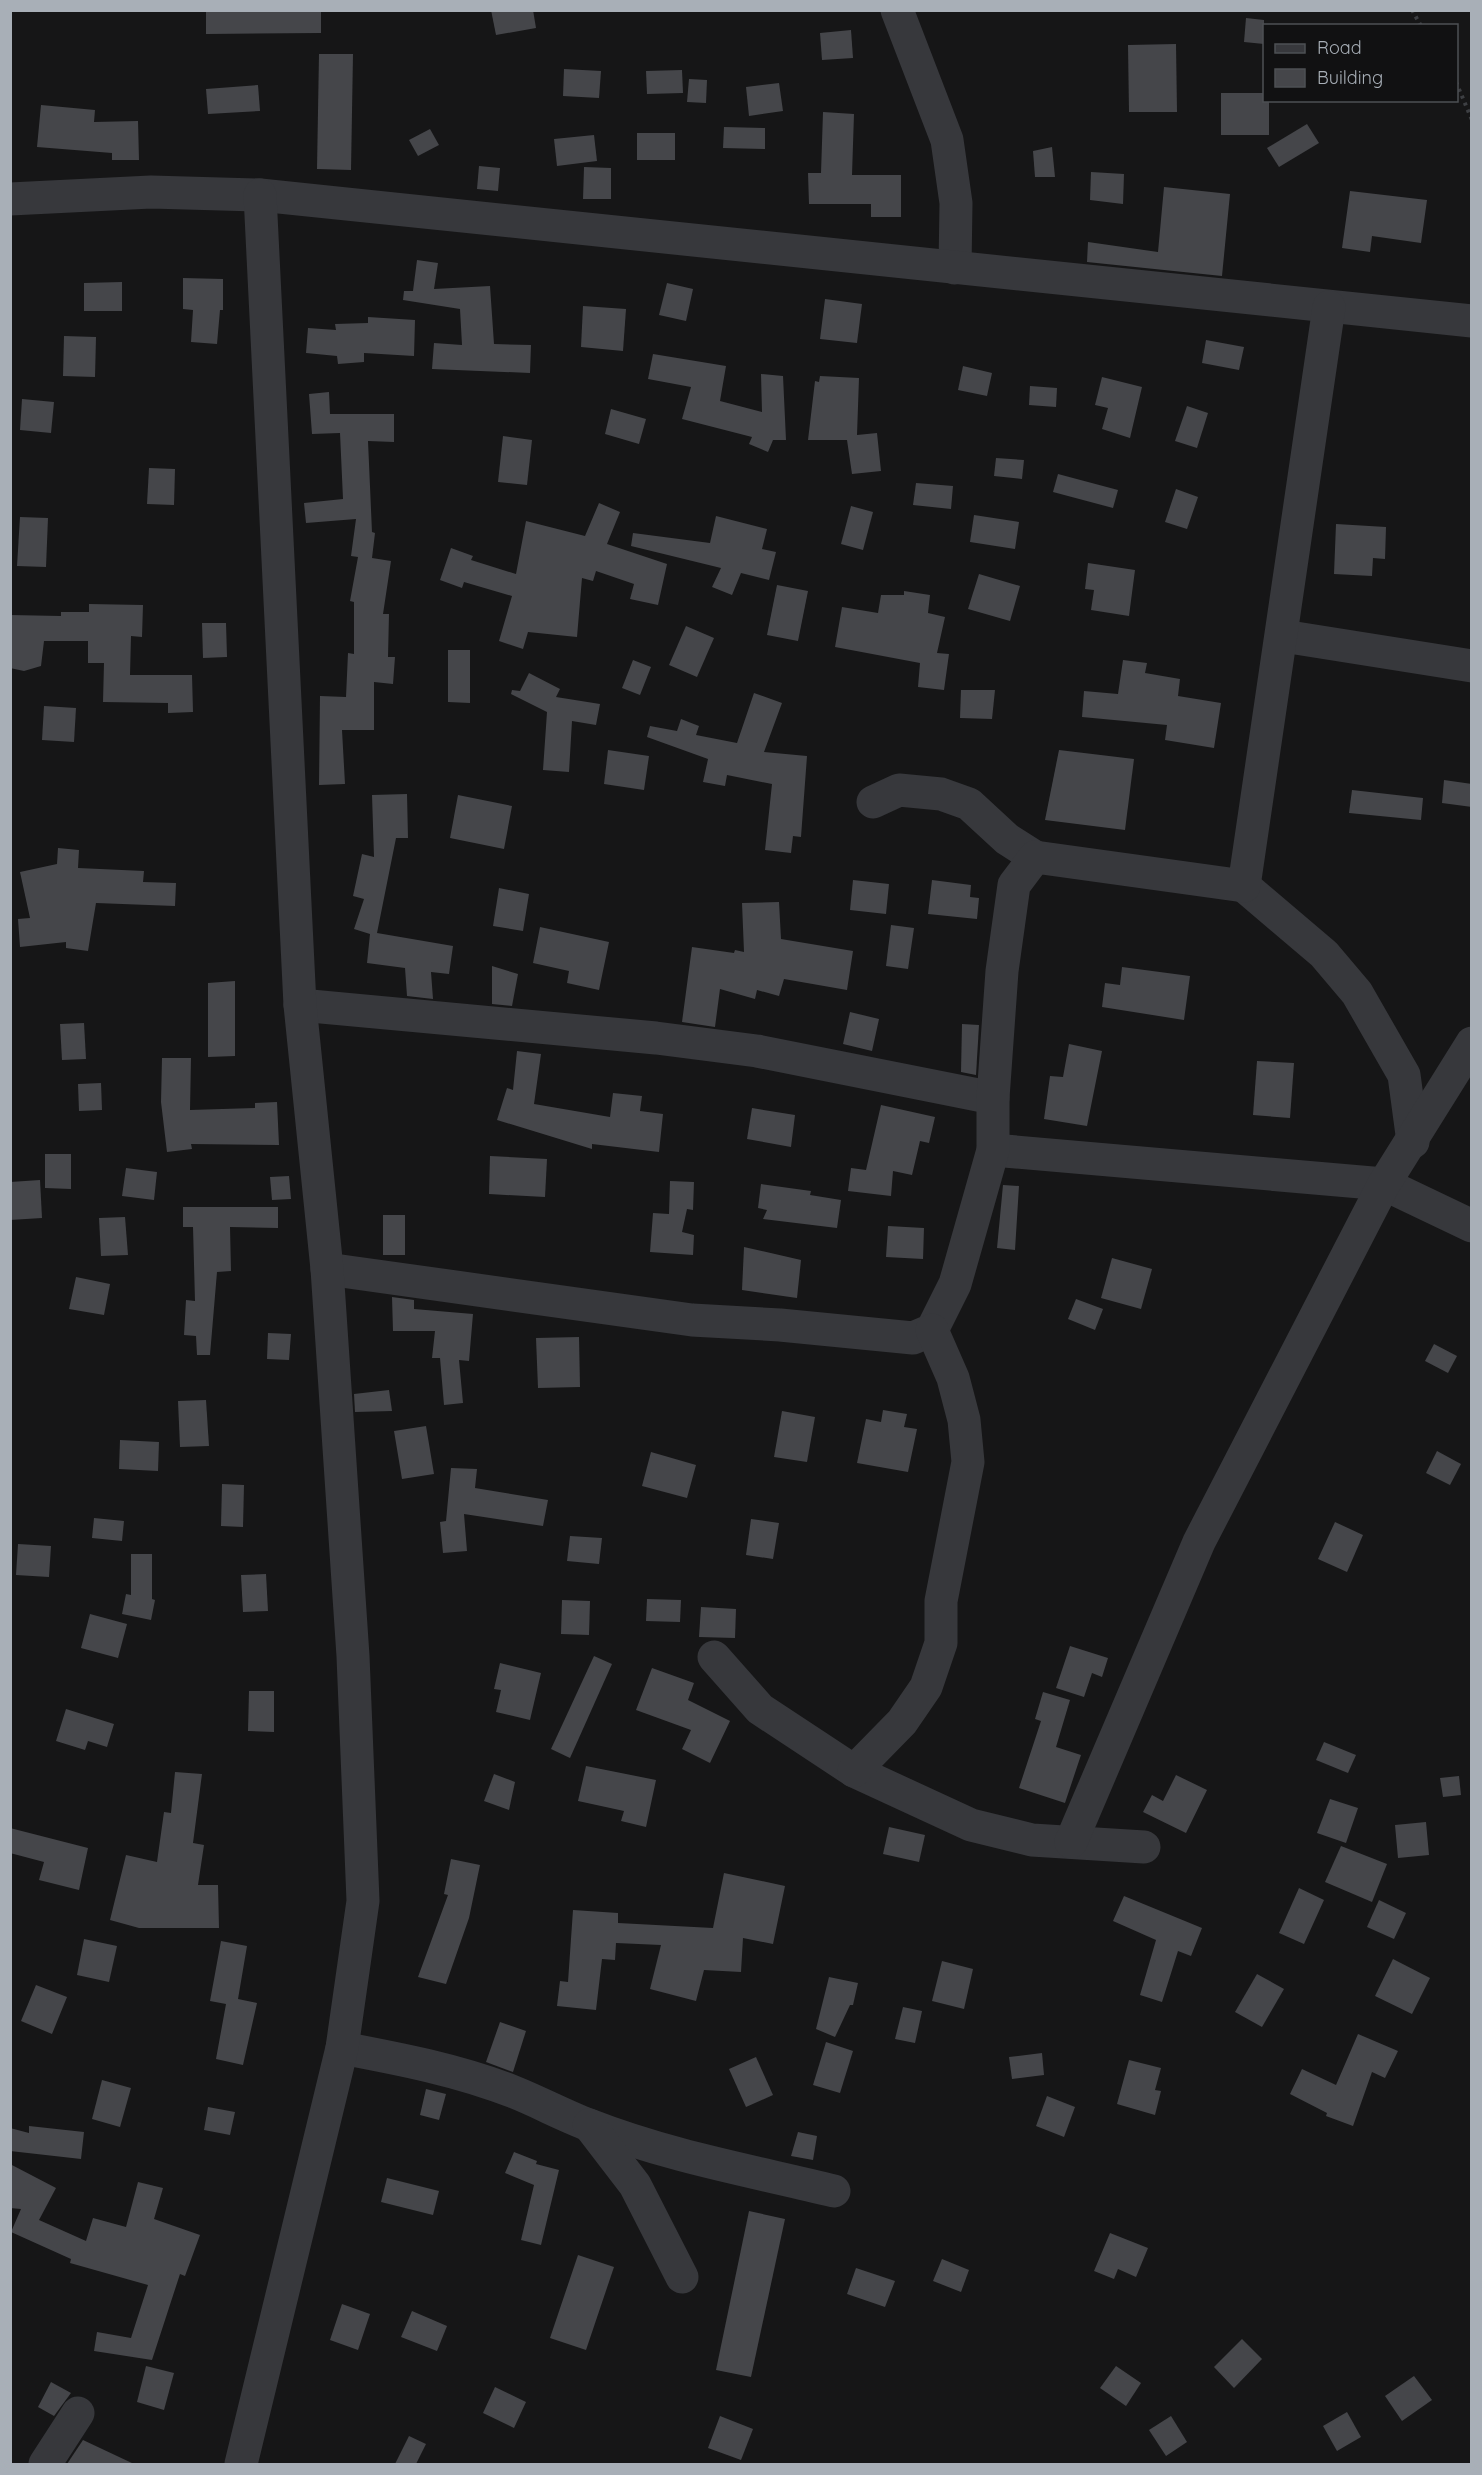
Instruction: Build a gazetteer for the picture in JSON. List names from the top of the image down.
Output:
{
  "legend": ["Road", "Building"]
}
